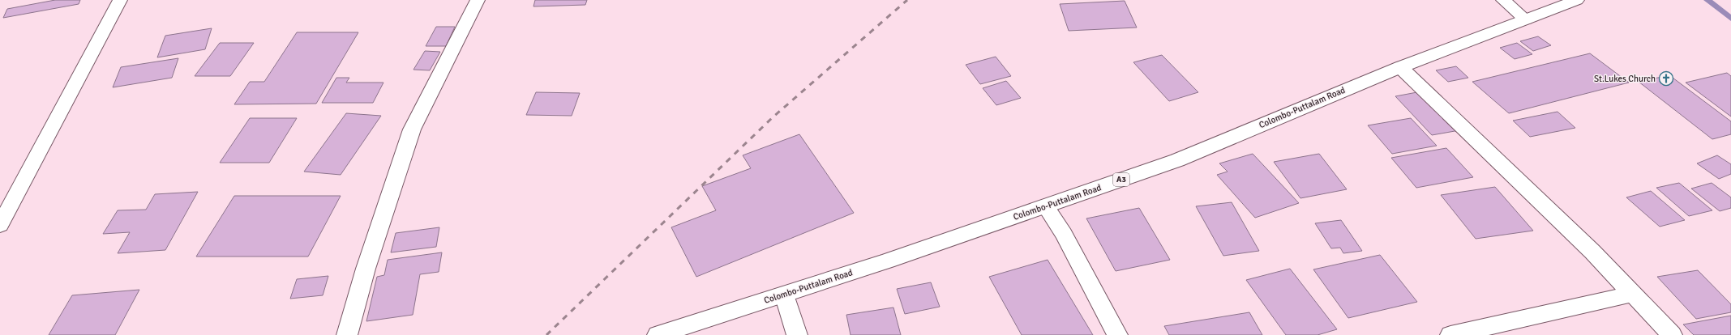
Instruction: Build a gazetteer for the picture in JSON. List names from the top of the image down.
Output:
{
  "streets": {
    "main road": ["Colombo-Puttalam Road", "A3"]
  },
  "places": {
    "church": ["St.Lukes Church"]
  }
}
